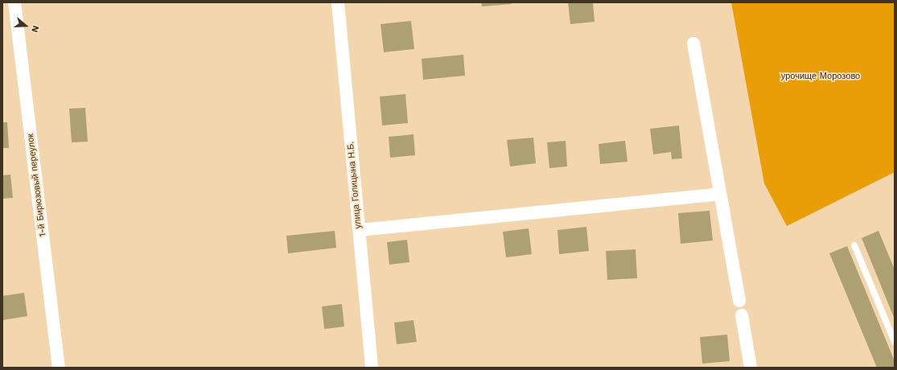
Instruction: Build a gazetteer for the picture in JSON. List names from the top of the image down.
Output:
{
  "streets": {
    "street": ["1-й Бирюзовый переулок", "улица Голицына Н.Б."]
  },
  "parks": ["урочище Морозово"],
  "north": "right"
}
